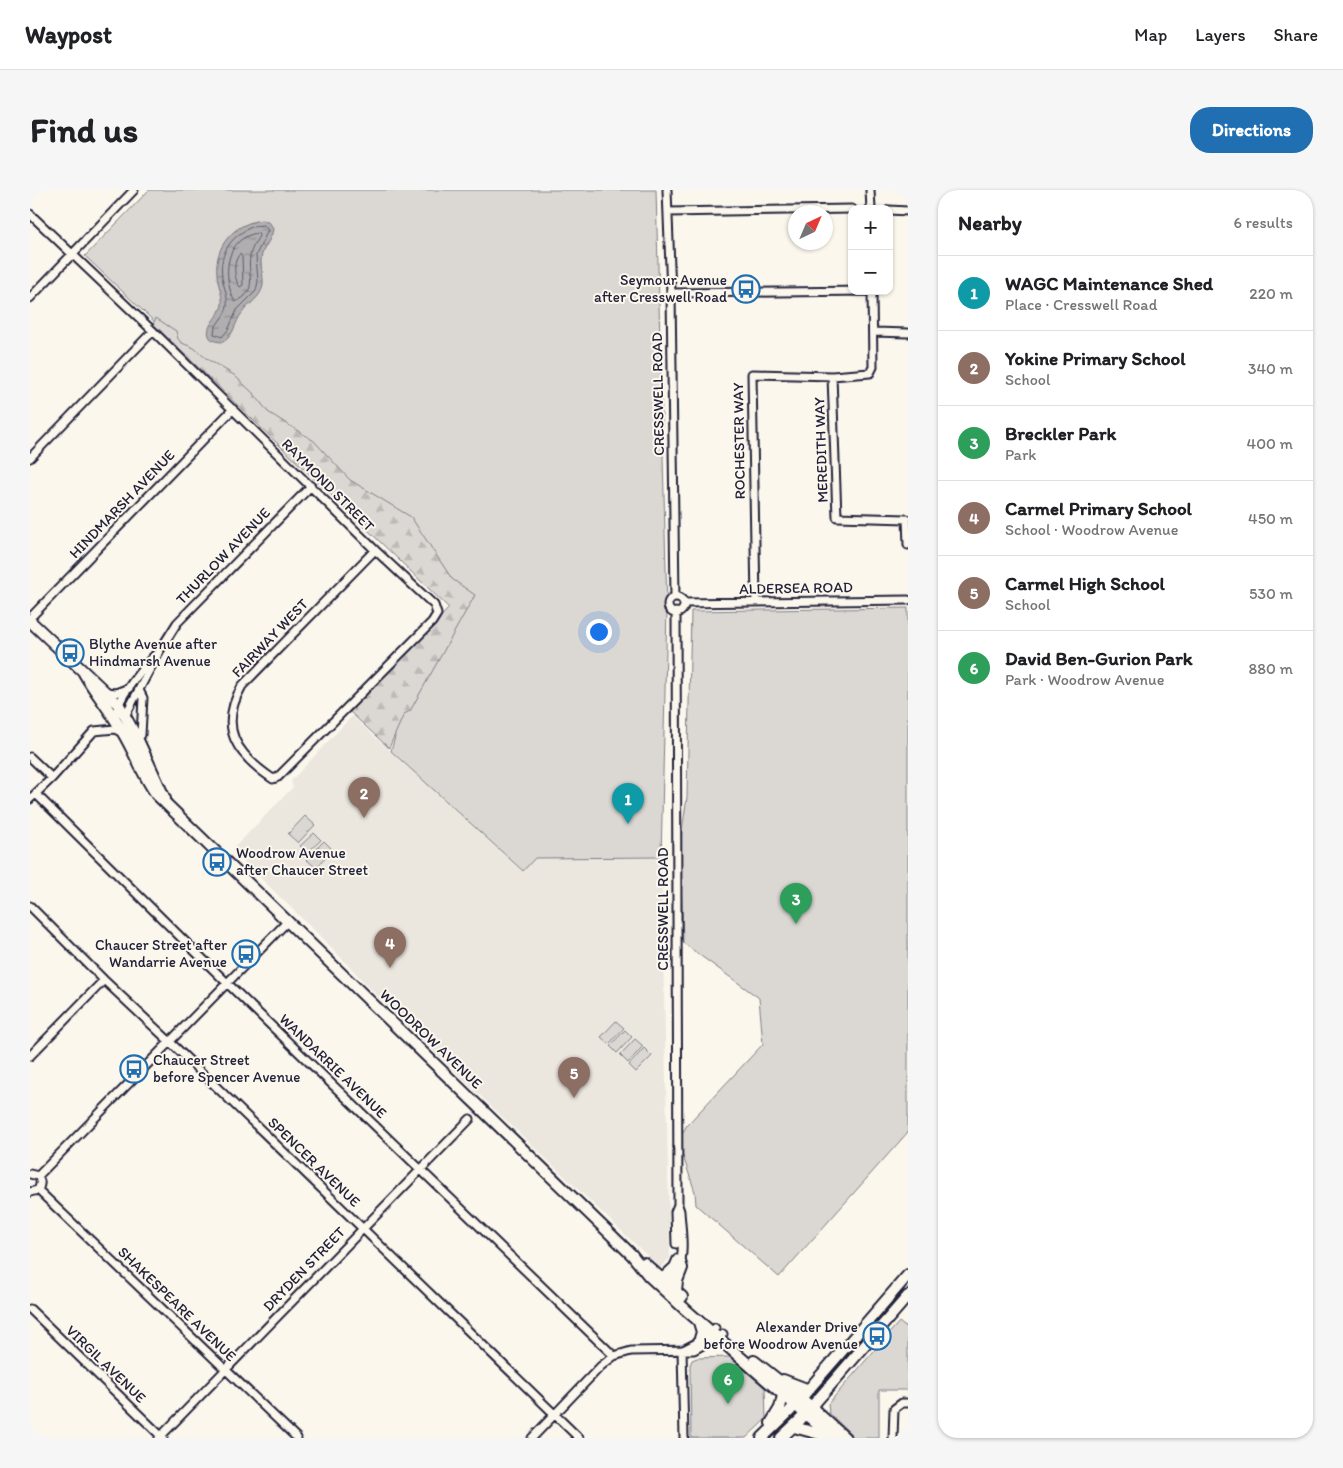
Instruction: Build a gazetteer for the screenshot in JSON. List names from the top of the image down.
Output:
{
  "streets": {
    "main road": ["WOODROW AVENUE"],
    "street": [
      "CRESSWELL ROAD",
      "ROCHESTER WAY",
      "MEREDITH WAY",
      "RAYMOND STREET",
      "HINDMARSH AVENUE",
      "THURLOW AVENUE",
      "ALDERSEA ROAD",
      "FAIRWAY WEST",
      "WANDARRIE AVENUE",
      "SPENCER AVENUE",
      "DRYDEN STREET",
      "SHAKESPEARE AVENUE",
      "VIRGIL AVENUE"
    ]
  },
  "crossings": [
    ["CRESSWELL ROAD", "ALDERSEA ROAD"],
    ["CRESSWELL ROAD", "WOODROW AVENUE"],
    ["ROCHESTER WAY", "MEREDITH WAY"],
    ["ROCHESTER WAY", "ALDERSEA ROAD"],
    ["RAYMOND STREET", "HINDMARSH AVENUE"],
    ["RAYMOND STREET", "THURLOW AVENUE"],
    ["RAYMOND STREET", "FAIRWAY WEST"],
    ["THURLOW AVENUE", "WOODROW AVENUE"],
    ["WANDARRIE AVENUE", "DRYDEN STREET"],
    ["SPENCER AVENUE", "DRYDEN STREET"],
    ["DRYDEN STREET", "SHAKESPEARE AVENUE"],
    ["DRYDEN STREET", "VIRGIL AVENUE"]
  ],
  "places": {
    "bus stop": [
      "Seymour Avenue after Cresswell Road",
      "Blythe Avenue after Hindmarsh Avenue",
      "Woodrow Avenue after Chaucer Street",
      "Chaucer Street after Wandarrie Avenue",
      "Chaucer Street before Spencer Avenue",
      "Alexander Drive before Woodrow Avenue"
    ]
  },
  "north": "top right",
  "page": {
    "header": "Waypost",
    "nav": ["Map", "Layers", "Share"],
    "buttons": "Directions",
    "title": "Find us",
    "heading": ["Nearby", "6 results"],
    "map_buttons": ["+", "−"],
    "list": [
      {
        "mark": "1",
        "name": "WAGC Maintenance Shed",
        "note": "Place · Cresswell Road",
        "value": "220 m"
      },
      {
        "mark": "2",
        "name": "Yokine Primary School",
        "note": "School",
        "value": "340 m"
      },
      {
        "mark": "3",
        "name": "Breckler Park",
        "note": "Park",
        "value": "400 m"
      },
      {
        "mark": "4",
        "name": "Carmel Primary School",
        "note": "School · Woodrow Avenue",
        "value": "450 m"
      },
      {
        "mark": "5",
        "name": "Carmel High School",
        "note": "School",
        "value": "530 m"
      },
      {
        "mark": "6",
        "name": "David Ben-Gurion Park",
        "note": "Park · Woodrow Avenue",
        "value": "880 m"
      }
    ],
    "pins": [
      "2",
      "1",
      "3",
      "4",
      "5",
      "6"
    ]
  }
}
